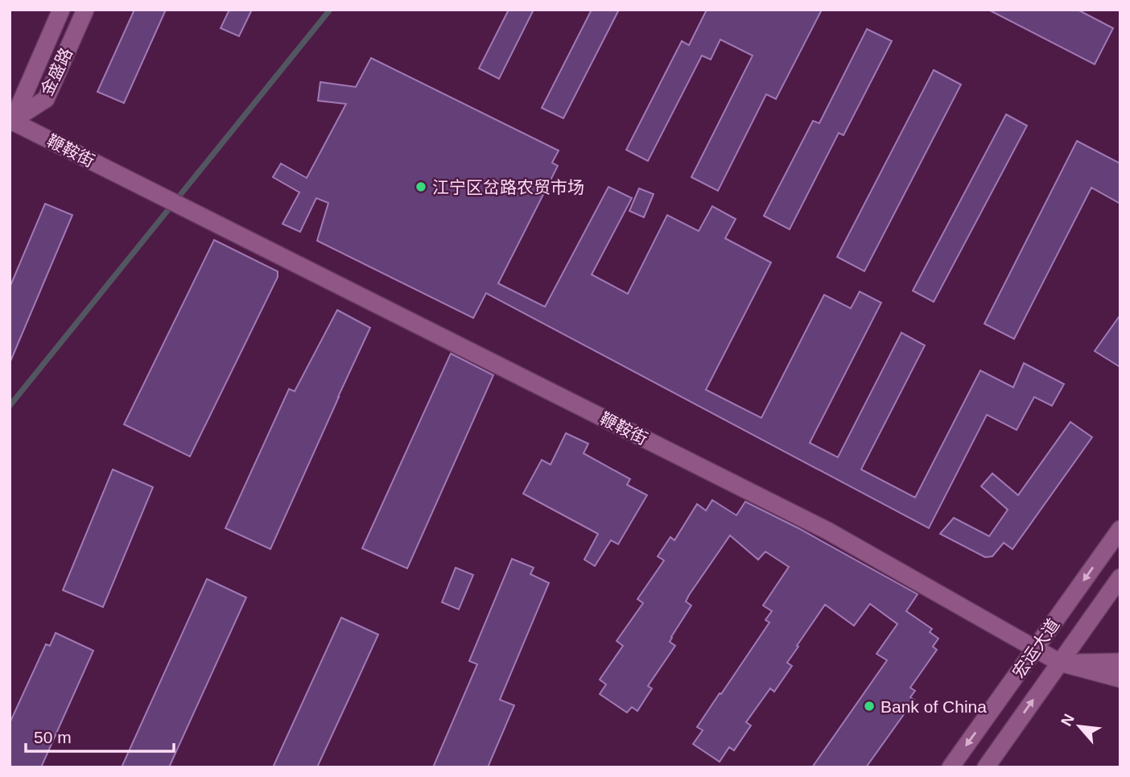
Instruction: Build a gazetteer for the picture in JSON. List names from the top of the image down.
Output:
{
  "streets": {
    "street": ["金盛路", "鞭鞍街", "宏运大道"]
  },
  "crossings": [
    ["金盛路", "鞭鞍街"],
    ["鞭鞍街", "宏运大道"]
  ],
  "places": ["江宁区岔路农贸市场", "Bank of China"],
  "scale_bar": "50 m",
  "north": "top left"
}
